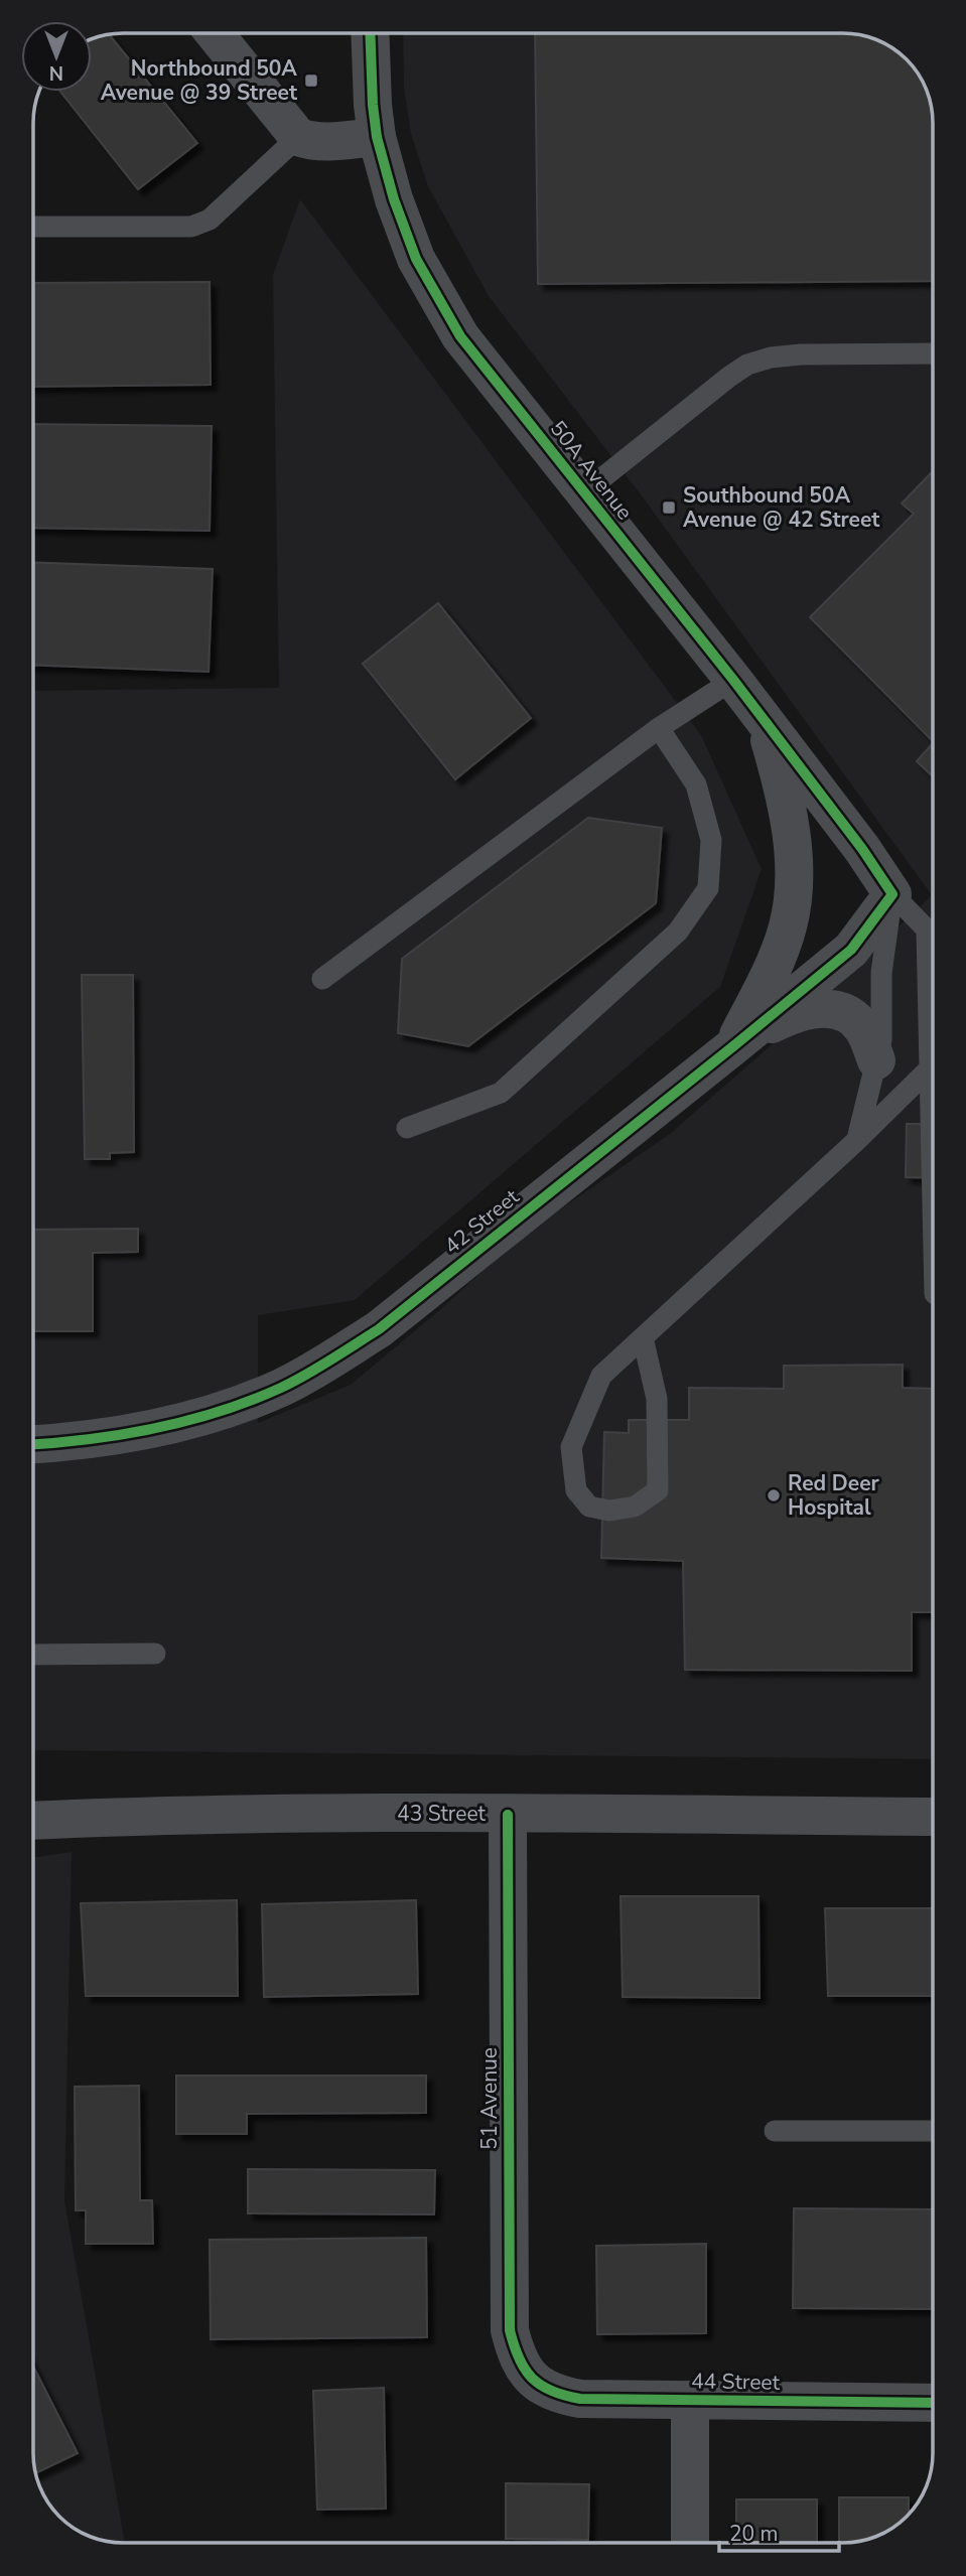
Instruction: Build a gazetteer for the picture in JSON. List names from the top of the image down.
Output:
{
  "streets": {
    "street": [
      "50A Avenue",
      "42 Street",
      "43 Street",
      "51 Avenue",
      "44 Street"
    ]
  },
  "crossings": [
    ["50A Avenue", "42 Street"],
    ["43 Street", "51 Avenue"],
    ["51 Avenue", "44 Street"]
  ],
  "places": {
    "transit": ["Northbound 50A Avenue @ 39 Street", "Southbound 50A Avenue @ 42 Street"],
    "other": ["Red Deer Hospital"]
  },
  "scale_bar": "20 m",
  "north": "bottom"
}
